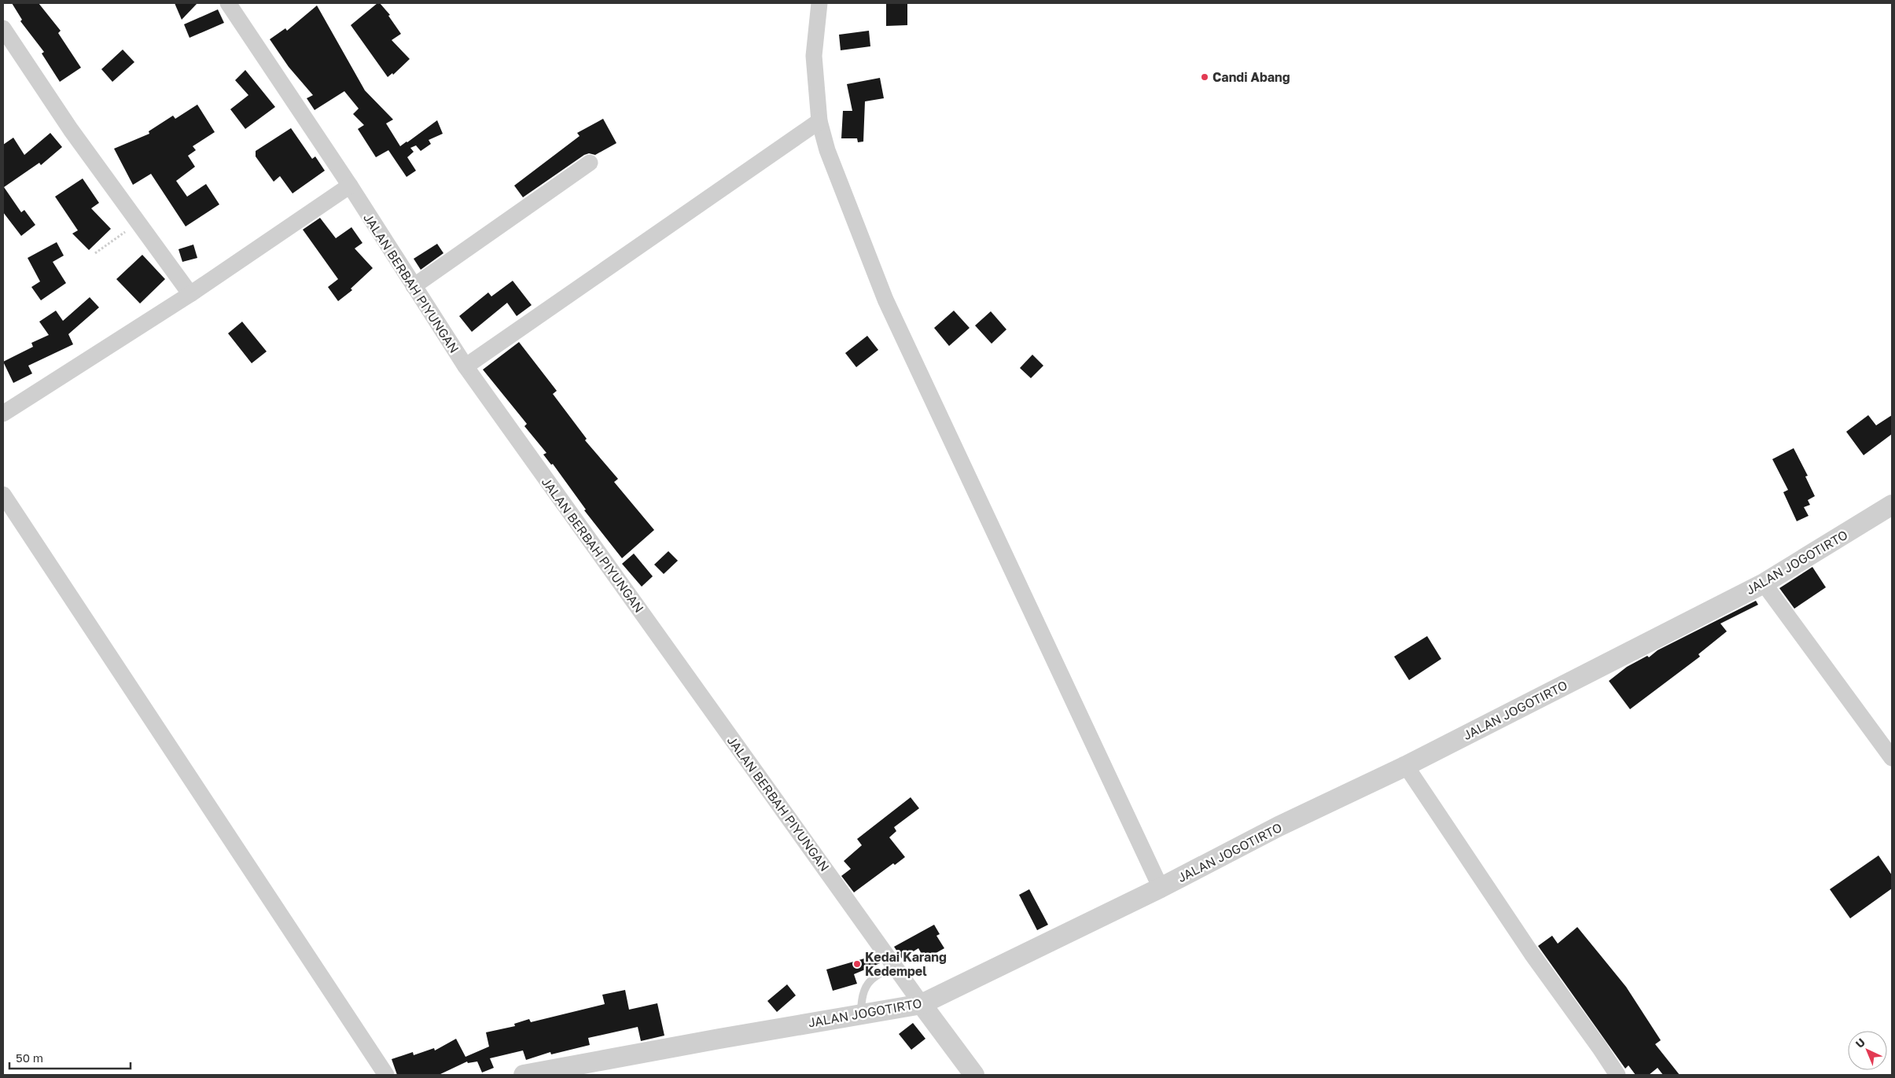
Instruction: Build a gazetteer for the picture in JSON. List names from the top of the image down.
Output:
{
  "streets": {
    "street": ["JALAN BERBAH PIYUNGAN", "JALAN JOGOTIRTO"]
  },
  "crossings": [
    ["JALAN BERBAH PIYUNGAN", "JALAN JOGOTIRTO"]
  ],
  "places": ["Candi Abang", "Kedai Karang Kedempel"],
  "scale_bar": "50 m",
  "north": "top left"
}
